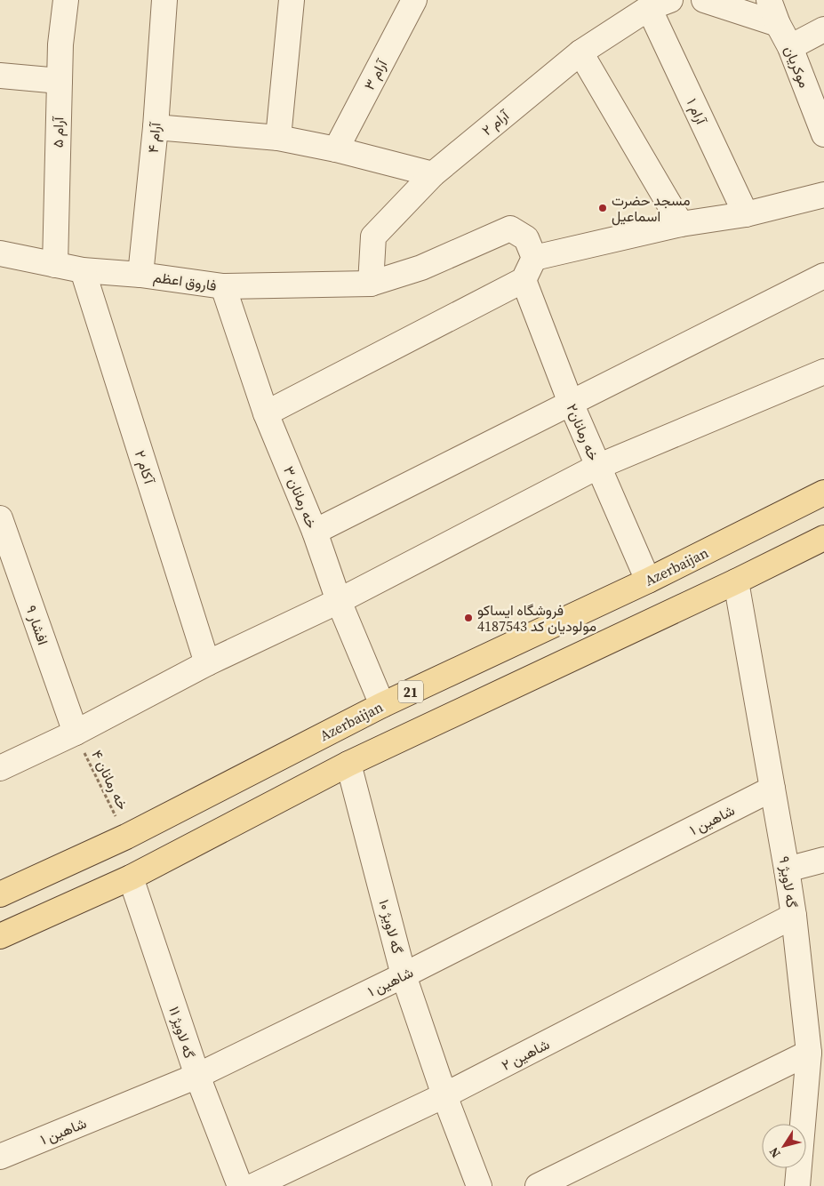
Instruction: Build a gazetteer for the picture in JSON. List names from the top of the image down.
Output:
{
  "streets": {
    "main road": ["Azerbaijan", "21"],
    "street": [
      "موکریان",
      "آرام ۳",
      "آرام ۱",
      "آرام ۲",
      "آرام ۵",
      "آرام ۴",
      "فاروق اعظم",
      "خه رمانان۲",
      "آکام ۲",
      "خه رمانان ۳",
      "افشار ۹",
      "شاهین ۱",
      "گه لاویژ ۹",
      "گه لاویژ ۱۰",
      "گه لاویژ ۱۱",
      "شاهین ۲"
    ],
    "path": ["خه رمانان ۴"]
  },
  "crossings": [
    ["آرام ۱", "آرام ۲"],
    ["آرام ۲", "فاروق اعظم"],
    ["آرام ۵", "فاروق اعظم"],
    ["آرام ۴", "فاروق اعظم"],
    ["فاروق اعظم", "آکام ۲"],
    ["فاروق اعظم", "خه رمانان ۳"],
    ["خه رمانان۲", "Azerbaijan"],
    ["خه رمانان ۳", "Azerbaijan"],
    ["Azerbaijan", "خه رمانان ۴"],
    ["افشار ۹", "خه رمانان ۴"],
    ["شاهین ۱", "گه لاویژ ۹"],
    ["شاهین ۱", "گه لاویژ ۱۰"],
    ["شاهین ۱", "گه لاویژ ۱۱"],
    ["گه لاویژ ۹", "شاهین ۲"],
    ["گه لاویژ ۱۰", "شاهین ۲"]
  ],
  "places": ["مسجد حضرت اسماعیل", "فروشگاە ایساکو مولودیان کد 4187543"],
  "north": "bottom left"
}
